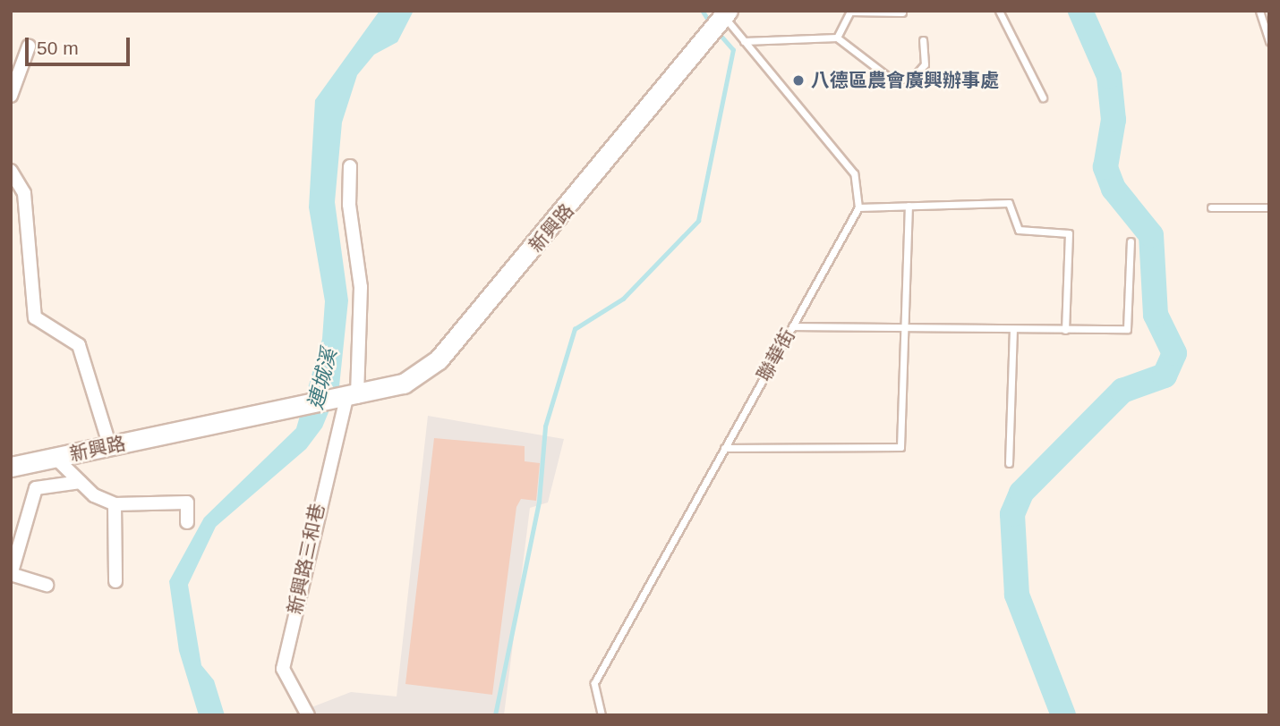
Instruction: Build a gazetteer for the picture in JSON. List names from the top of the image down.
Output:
{
  "streets": {
    "street": ["新興路", "新興路三和巷"],
    "lane": ["聯華街"]
  },
  "crossings": [
    ["新興路", "新興路三和巷"]
  ],
  "water": ["連城溪"],
  "places": ["八德區農會廣興辦事處"],
  "scale_bar": "50 m"
}
